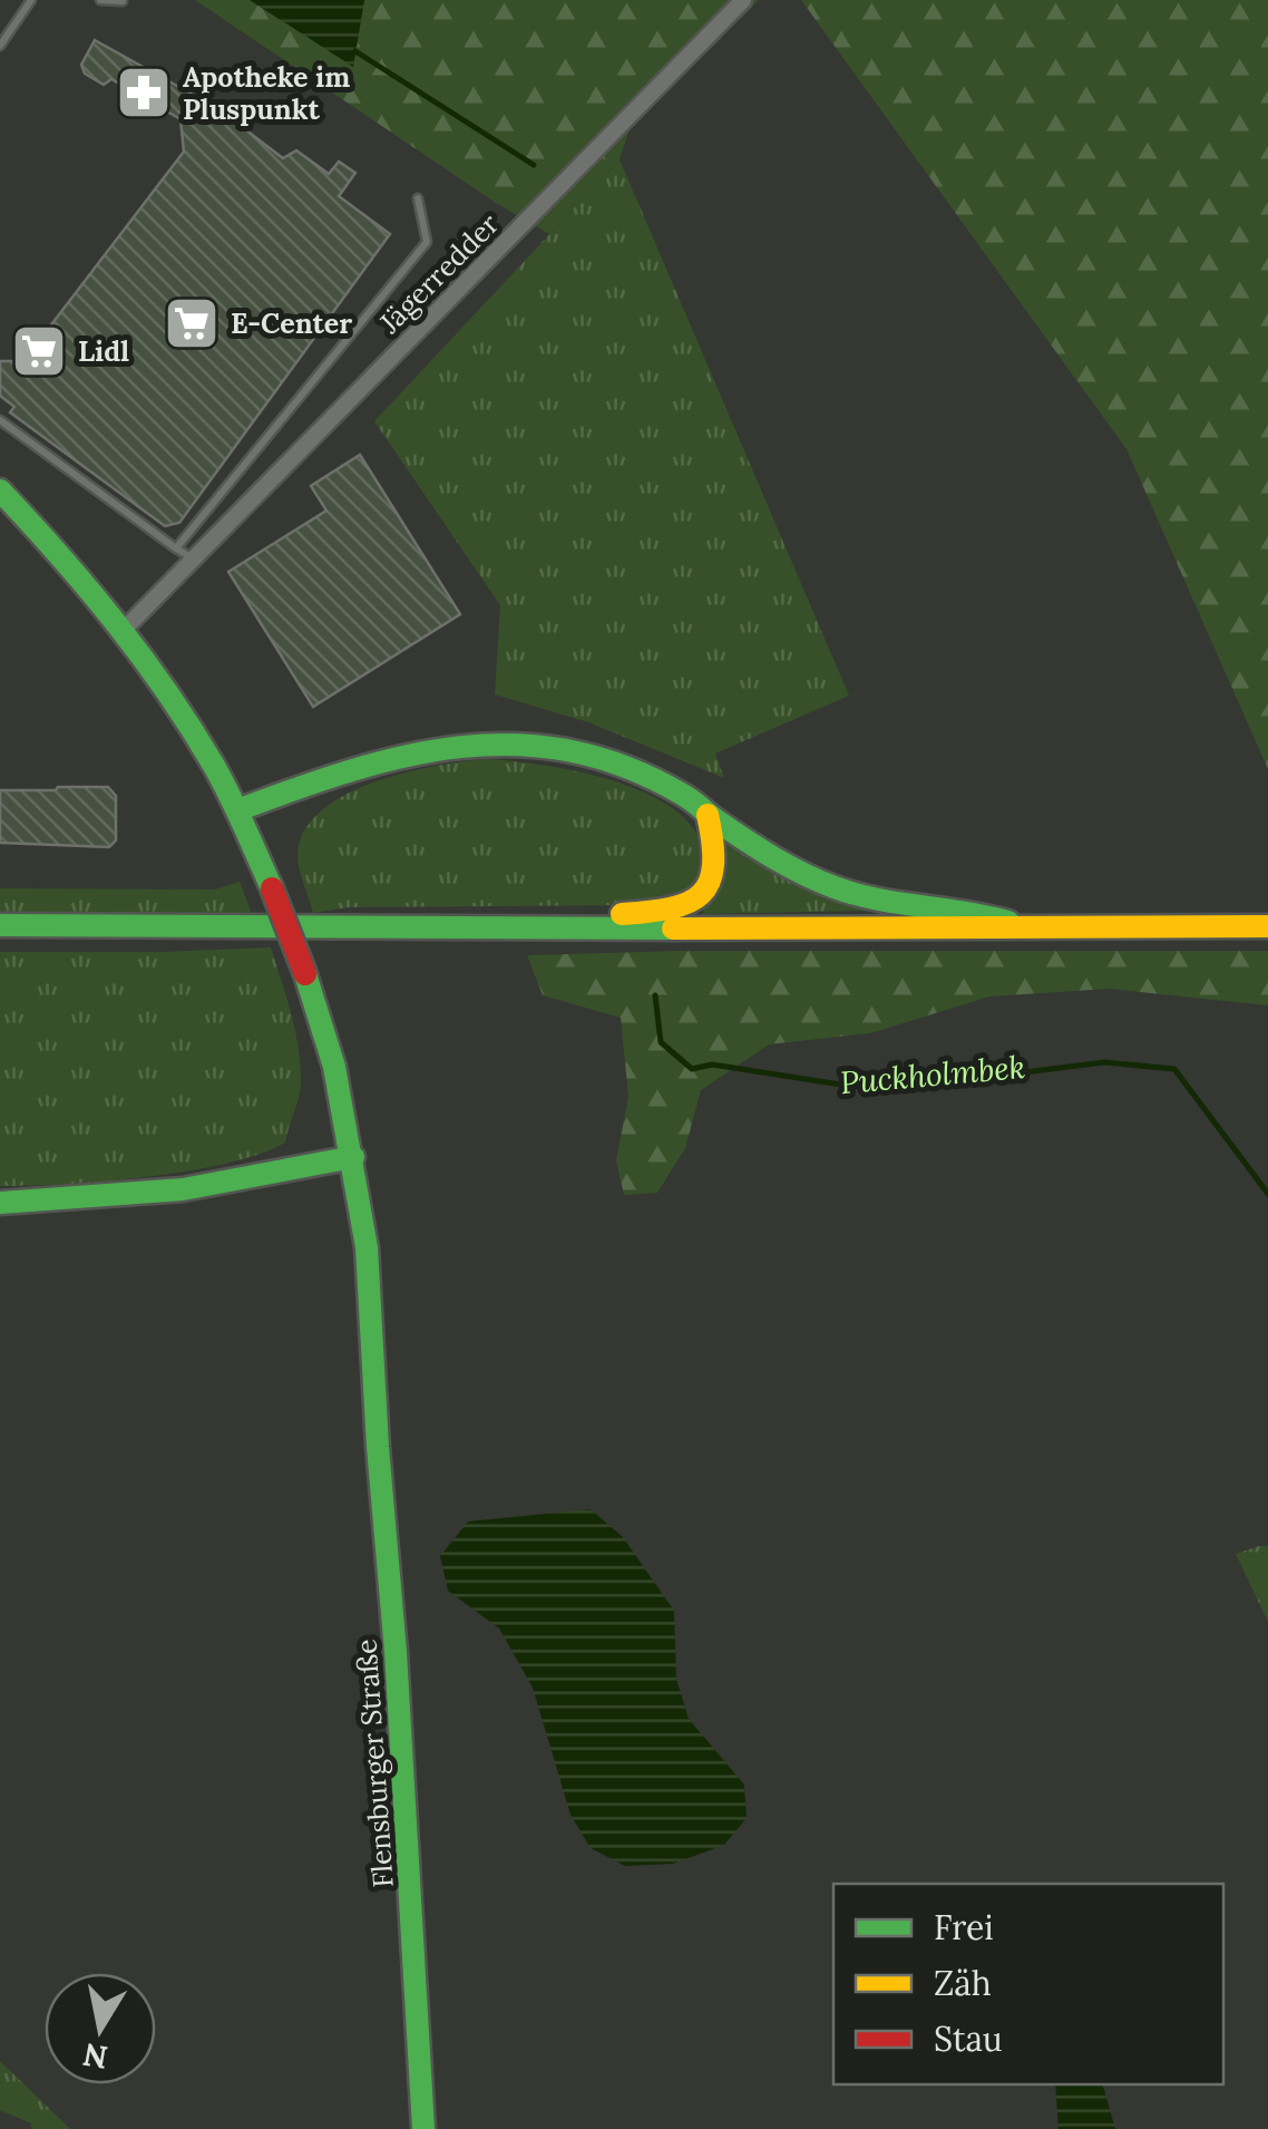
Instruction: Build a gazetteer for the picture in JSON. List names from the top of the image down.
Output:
{
  "streets": {
    "main road": ["Flensburger Straße"],
    "street": ["Jägerredder"]
  },
  "water": ["Puckholmbek"],
  "places": {
    "pharmacy": ["Apotheke im Pluspunkt"],
    "supermarket": ["E-Center", "Lidl"]
  },
  "legend": ["Frei", "Zäh", "Stau"],
  "north": "bottom"
}
